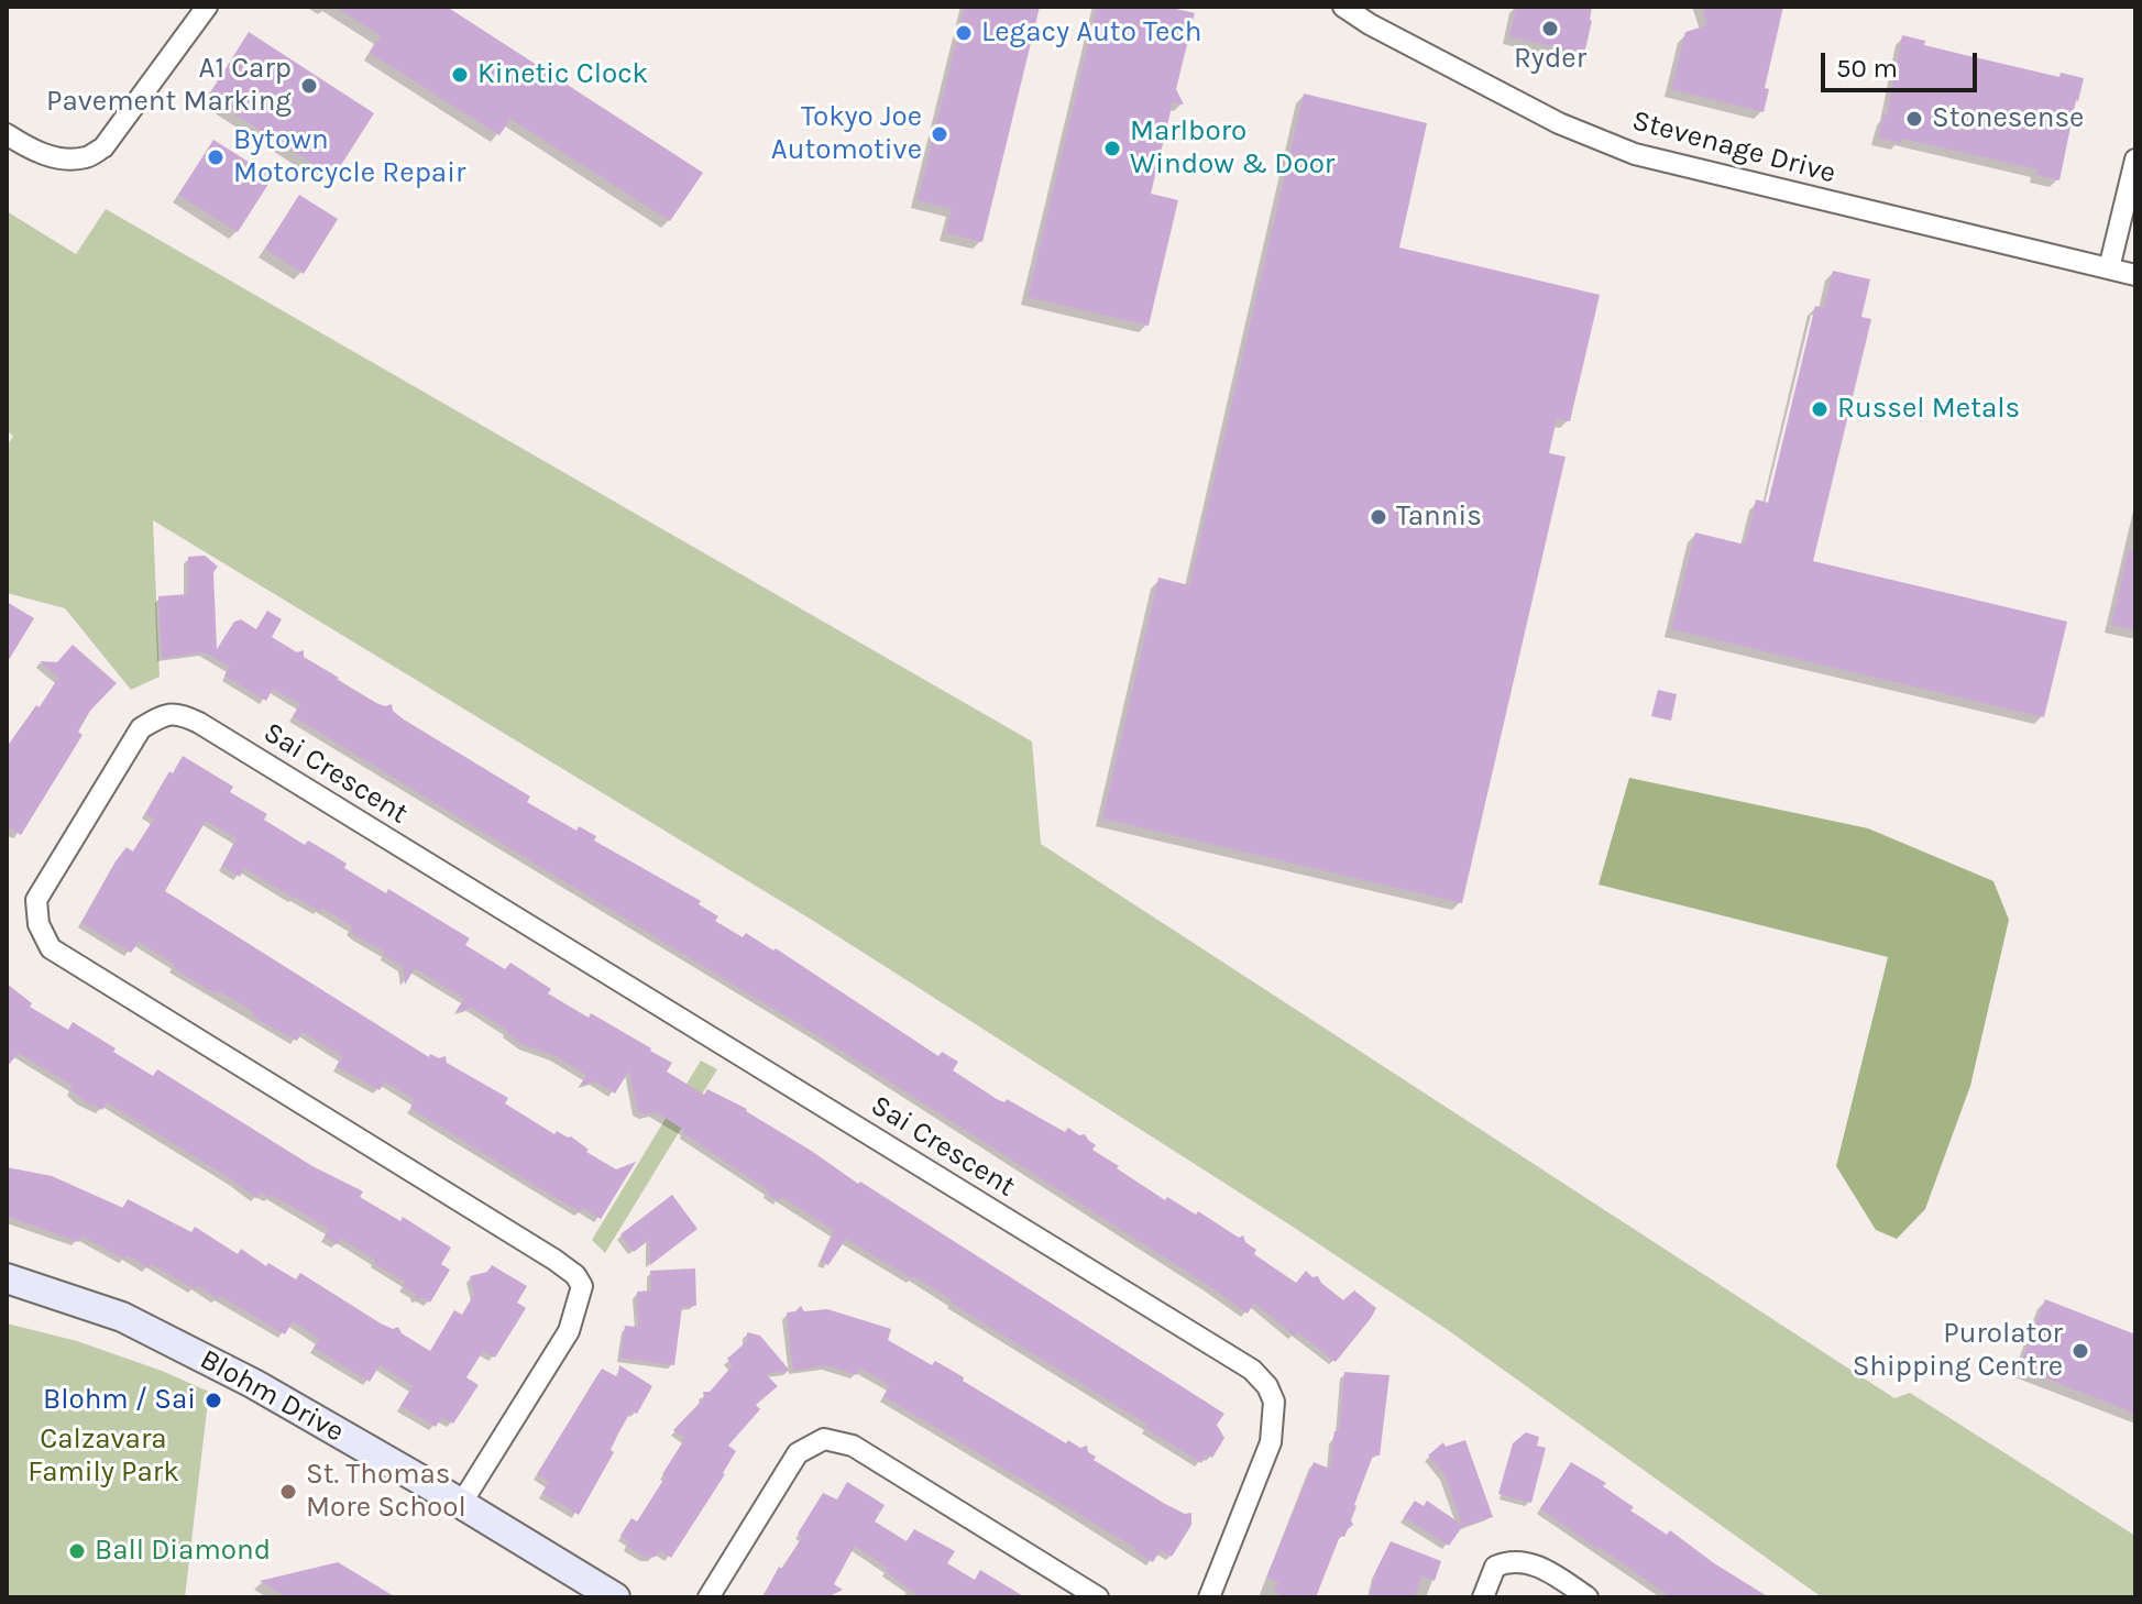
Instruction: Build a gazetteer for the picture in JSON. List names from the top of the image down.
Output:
{
  "streets": {
    "street": ["Stevenage Drive", "Sai Crescent", "Blohm Drive"]
  },
  "crossings": [
    ["Sai Crescent", "Blohm Drive"]
  ],
  "parks": ["Calzavara Family Park"],
  "places": [
    "Ryder",
    "Legacy Auto Tech",
    "Kinetic Clock",
    "A1 Carp Pavement Marking",
    "Stonesense",
    "Tokyo Joe Automotive",
    "Marlboro Window & Door",
    "Bytown Motorcycle Repair",
    "Russel Metals",
    "Tannis",
    "Purolator Shipping Centre",
    "Blohm / Sai",
    "St. Thomas More School",
    "Ball Diamond"
  ],
  "scale_bar": "50 m"
}
